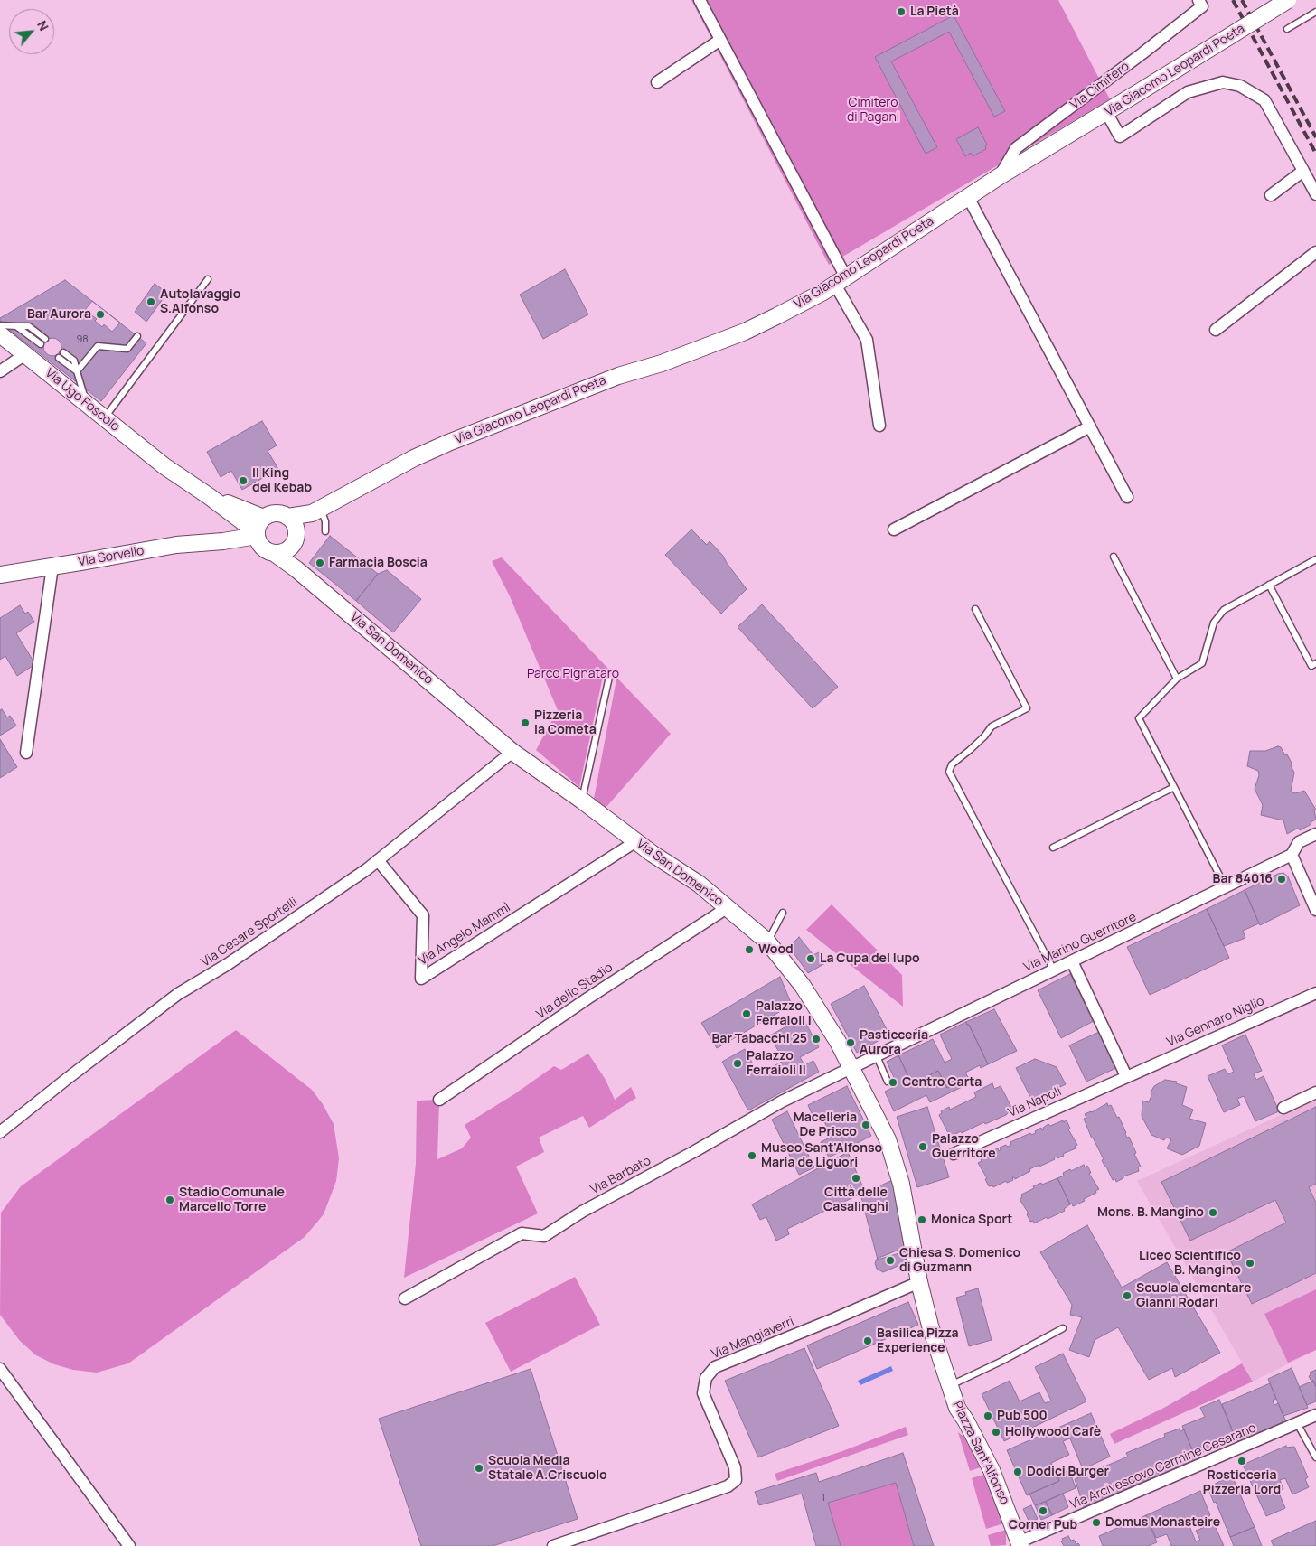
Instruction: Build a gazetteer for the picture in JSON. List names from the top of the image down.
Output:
{
  "streets": {
    "street": [
      "Via Giacomo Leopardi Poeta",
      "Via Cimitero",
      "Via Ugo Foscolo",
      "Via Sorvello",
      "Via San Domenico",
      "Via Cesare Sportelli",
      "Via Angelo Mammì",
      "Via Marino Guerritore",
      "Via dello Stadio",
      "Via Gennaro Niglio",
      "Via Napoli",
      "Via Barbato",
      "Via Mangiaverri",
      "Piazza Sant'Alfonso",
      "Via Arcivescovo Carmine Cesarano"
    ]
  },
  "crossings": [
    ["Via Giacomo Leopardi Poeta", "Via Cimitero"],
    ["Via Ugo Foscolo", "Via San Domenico"],
    ["Via Sorvello", "Via San Domenico"],
    ["Via San Domenico", "Via Cesare Sportelli"],
    ["Via San Domenico", "Via Angelo Mammì"],
    ["Via San Domenico", "Via Marino Guerritore"],
    ["Via San Domenico", "Via dello Stadio"],
    ["Via San Domenico", "Via Barbato"],
    ["Via San Domenico", "Via Mangiaverri"],
    ["Via San Domenico", "Piazza Sant'Alfonso"],
    ["Via Cesare Sportelli", "Via Angelo Mammì"],
    ["Via Marino Guerritore", "Via Barbato"],
    ["Via Gennaro Niglio", "Via Napoli"],
    ["Via Mangiaverri", "Piazza Sant'Alfonso"],
    ["Piazza Sant'Alfonso", "Via Arcivescovo Carmine Cesarano"]
  ],
  "parks": ["Cimitero di Pagani", "Parco Pignataro"],
  "places": [
    "La Pietà",
    "Autolavaggio S.Alfonso",
    "Bar Aurora",
    "Il King del Kebab",
    "Farmacia Boscia",
    "Pizzeria la Cometa",
    "Bar 84016",
    "Wood",
    "La Cupa del lupo",
    "Palazzo Ferraioli I",
    "Bar Tabacchi 25",
    "Pasticceria Aurora",
    "Palazzo Ferraioli II",
    "Centro Carta",
    "Macelleria De Prisco",
    "Palazzo Guerritore",
    "Museo Sant'Alfonso Maria de Liguori",
    "Città delle Casalinghi",
    "Stadio Comunale Marcello Torre",
    "Mons. B. Mangino",
    "Monica Sport",
    "Chiesa S. Domenico di Guzmann",
    "Liceo Scientifico B. Mangino",
    "Scuola elementare Gianni Rodari",
    "Basilica Pizza Experience",
    "Pub 500",
    "Hollywood Cafè",
    "Rosticceria Pizzeria Lord",
    "Scuola Media Statale A.Criscuolo",
    "Dodici Burger",
    "Corner Pub",
    "Domus Monasteire"
  ],
  "house_numbers": ["98", "1"],
  "north": "top right"
}
